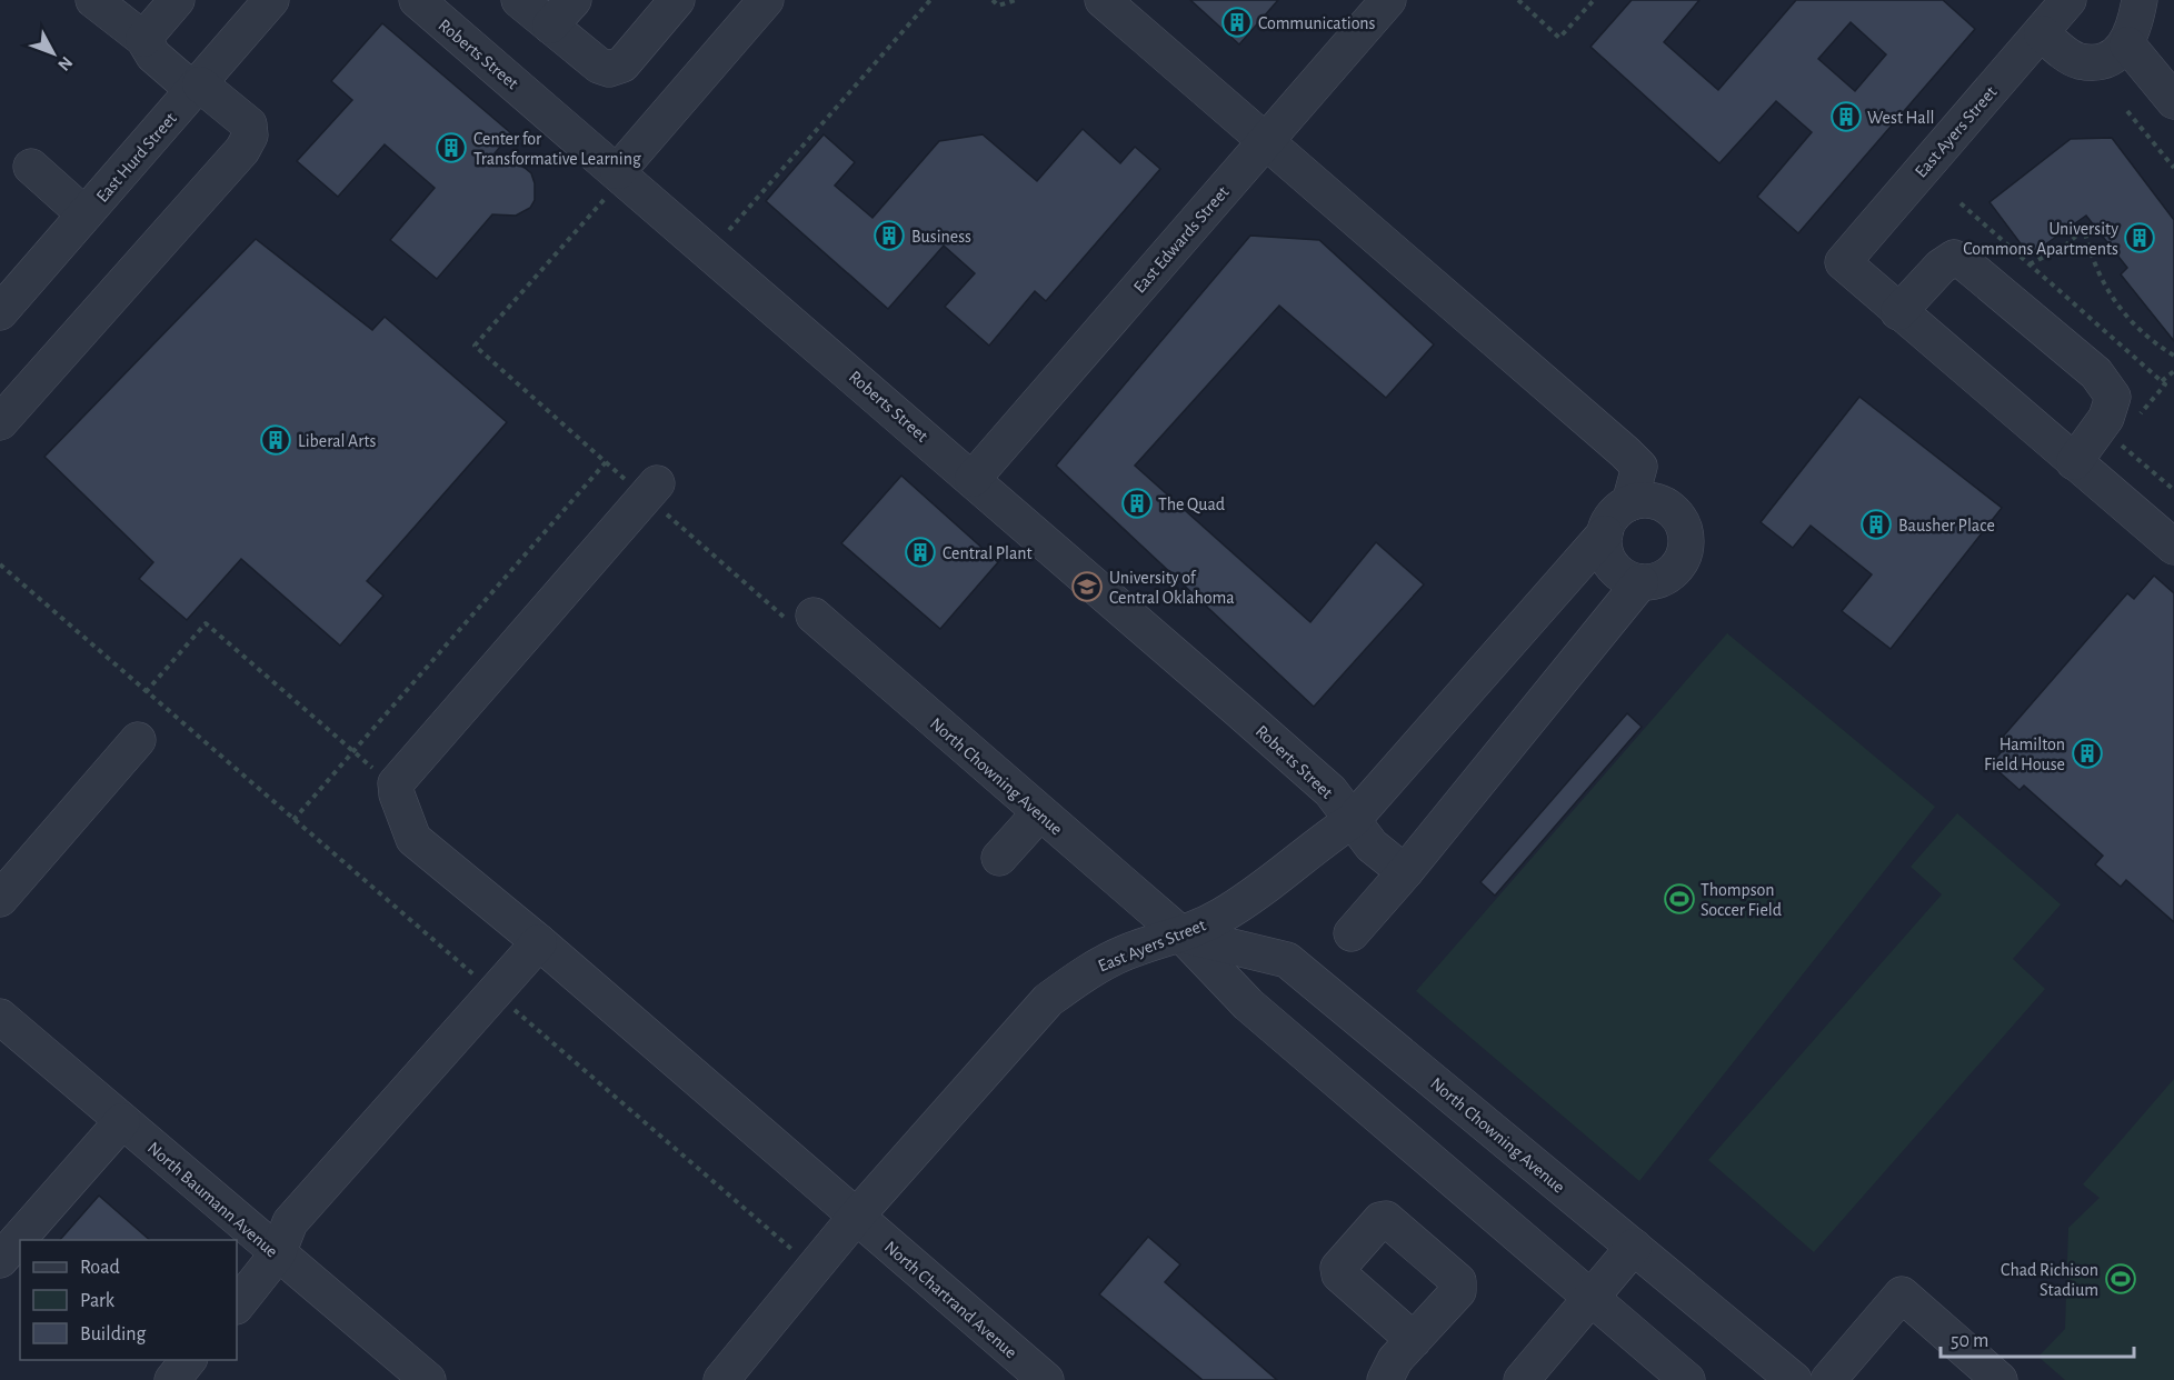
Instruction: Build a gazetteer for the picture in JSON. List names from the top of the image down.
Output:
{
  "streets": {
    "street": [
      "Roberts Street",
      "East Ayers Street",
      "East Hurd Street",
      "East Edwards Street",
      "North Chowning Avenue",
      "North Baumann Avenue",
      "North Chartrand Avenue"
    ]
  },
  "crossings": [
    ["Roberts Street", "East Ayers Street"],
    ["Roberts Street", "East Edwards Street"],
    ["East Ayers Street", "North Chowning Avenue"],
    ["East Ayers Street", "North Chartrand Avenue"]
  ],
  "places": {
    "building": [
      "Communications",
      "West Hall",
      "Center for Transformative Learning",
      "Business",
      "University Commons Apartments",
      "Liberal Arts",
      "The Quad",
      "Bausher Place",
      "Central Plant",
      "Hamilton Field House"
    ],
    "school or university": ["University of Central Oklahoma"],
    "sports": ["Thompson Soccer Field", "Chad Richison Stadium"]
  },
  "legend": ["Road", "Park", "Building"],
  "scale_bar": "50 m",
  "north": "bottom right"
}
